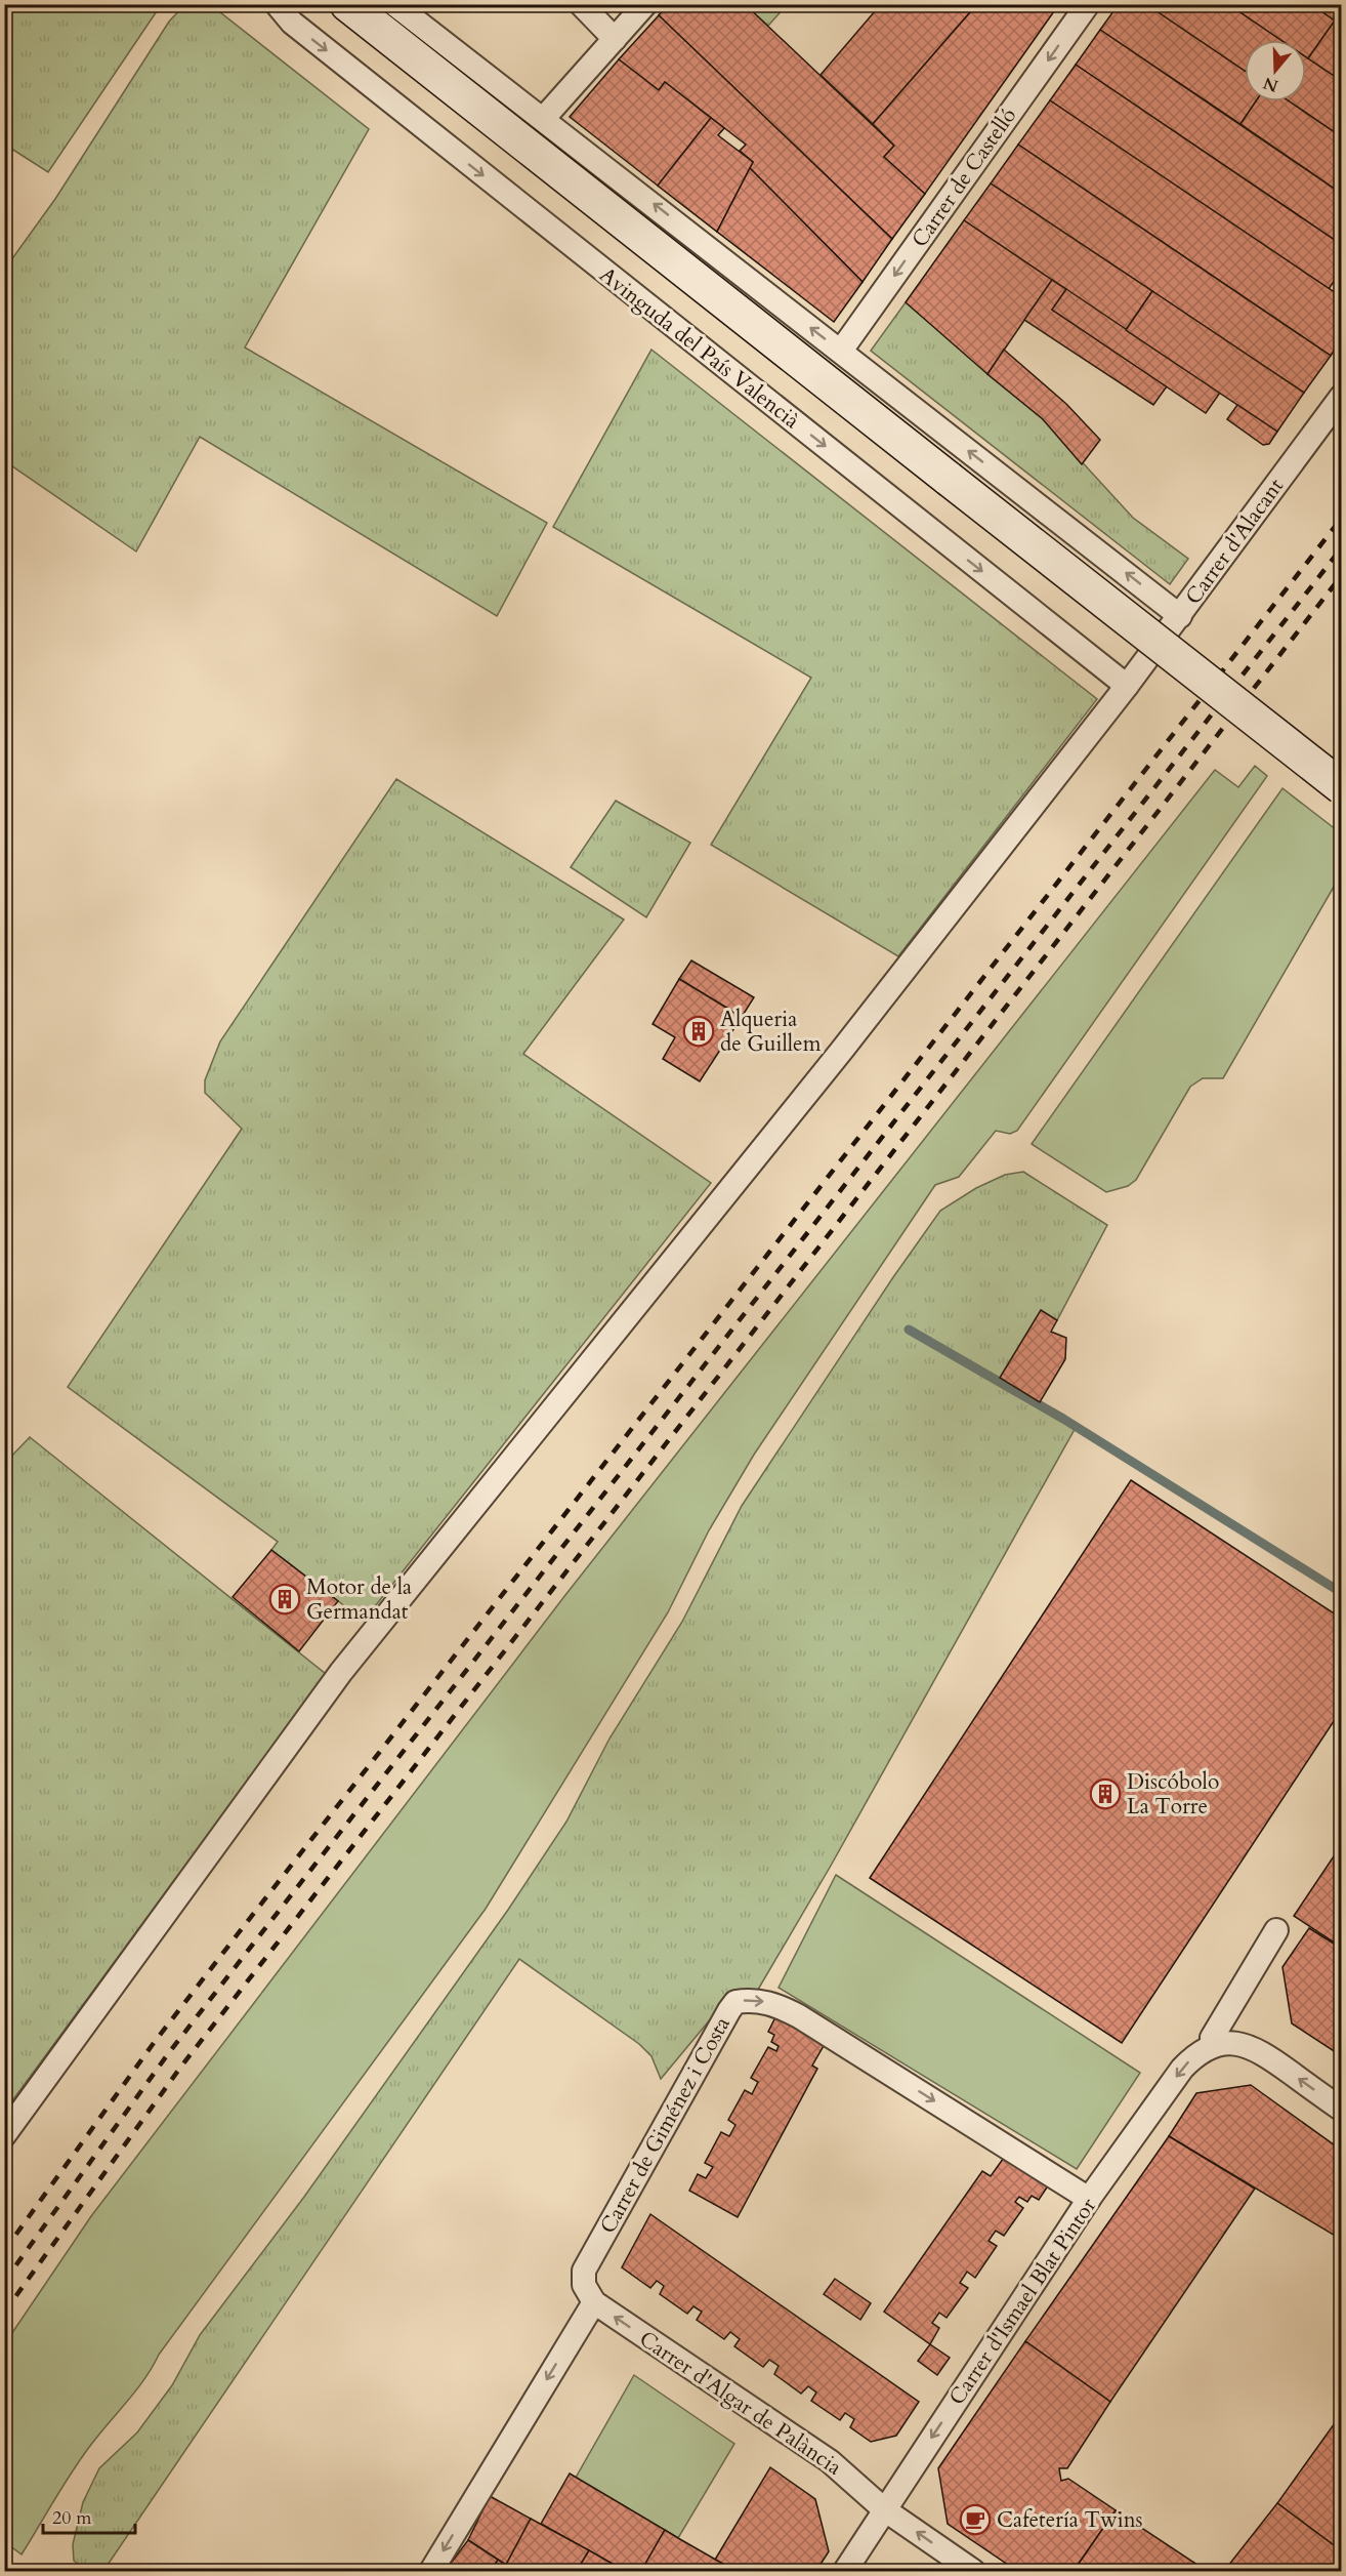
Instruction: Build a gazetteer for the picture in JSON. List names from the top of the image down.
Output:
{
  "streets": {
    "street": [
      "Carrer de Castelló",
      "Avinguda del País Valencià",
      "Carrer d'Alacant",
      "Carrer de Giménez i Costa",
      "Carrer d'Ismael Blat Pintor",
      "Carrer d'Algar de Palància"
    ]
  },
  "crossings": [
    ["Avinguda del País Valencià", "Carrer d'Alacant"],
    ["Carrer de Giménez i Costa", "Carrer d'Ismael Blat Pintor"],
    ["Carrer de Giménez i Costa", "Carrer d'Algar de Palància"],
    ["Carrer d'Ismael Blat Pintor", "Carrer d'Algar de Palància"]
  ],
  "one_way": ["Carrer de Castelló", "Carrer d'Ismael Blat Pintor", "Carrer d'Algar de Palància"],
  "places": {
    "building": ["Alqueria de Guillem", "Motor de la Germandat", "Discóbolo La Torre"],
    "cafe": ["Cafetería Twins"]
  },
  "scale_bar": "20 m",
  "north": "bottom"
}
